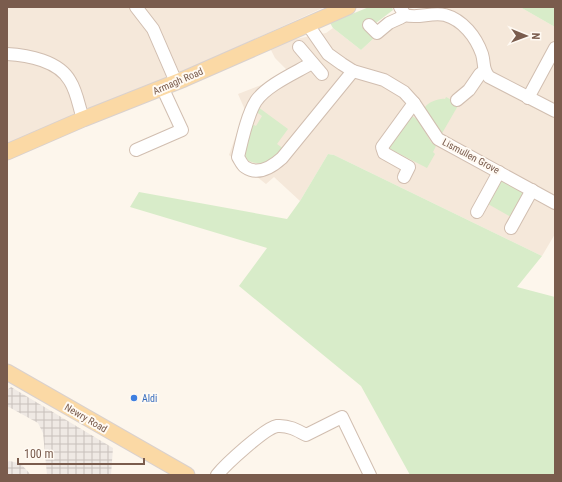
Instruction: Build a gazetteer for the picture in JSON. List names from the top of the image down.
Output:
{
  "streets": {
    "main road": ["Armagh Road", "Newry Road"],
    "street": ["Lismullen Grove"]
  },
  "crossings": [
    ["Armagh Road", "Lismullen Grove"]
  ],
  "places": ["Aldi"],
  "scale_bar": "100 m",
  "north": "right"
}
